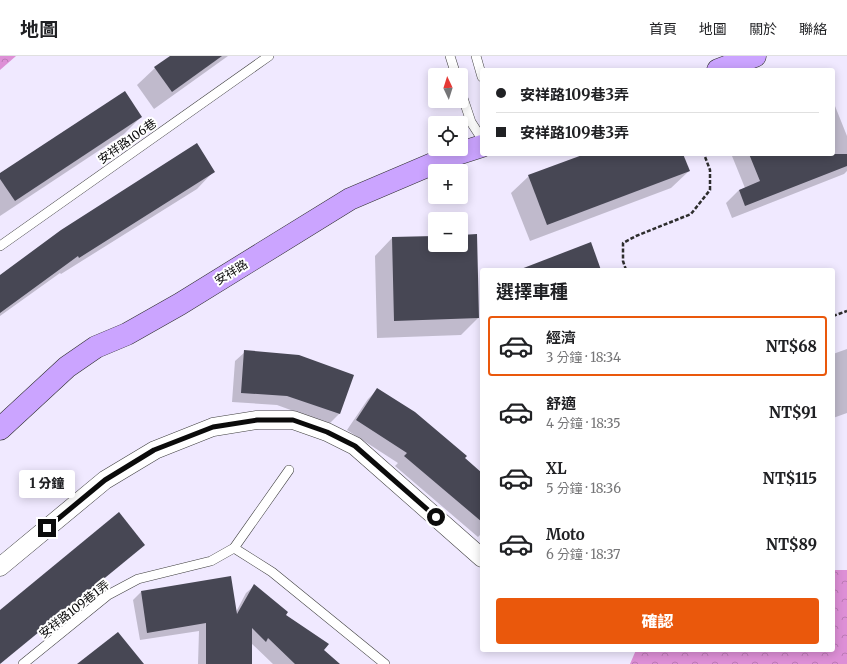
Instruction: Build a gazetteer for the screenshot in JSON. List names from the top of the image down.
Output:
{
  "streets": {
    "street": ["安祥路"],
    "lane": ["安祥路106巷", "安祥路109巷1弄"]
  },
  "north": "top",
  "page": {
    "header": "地圖",
    "nav": [
      "首頁",
      "地圖",
      "關於",
      "聯絡"
    ],
    "map_buttons": ["+", "−"],
    "banner": ["安祥路109巷3弄", "安祥路109巷3弄"],
    "heading": "選擇車種",
    "list": [
      {
        "name": "經濟",
        "note": "3 分鐘 · 18:34",
        "value": "NT$68"
      },
      {
        "name": "舒適",
        "note": "4 分鐘 · 18:35",
        "value": "NT$91"
      },
      {
        "name": "XL",
        "note": "5 分鐘 · 18:36",
        "value": "NT$115"
      },
      {
        "name": "Moto",
        "note": "6 分鐘 · 18:37",
        "value": "NT$89"
      }
    ],
    "bubble": "1 分鐘",
    "buttons": "確認"
  }
}
